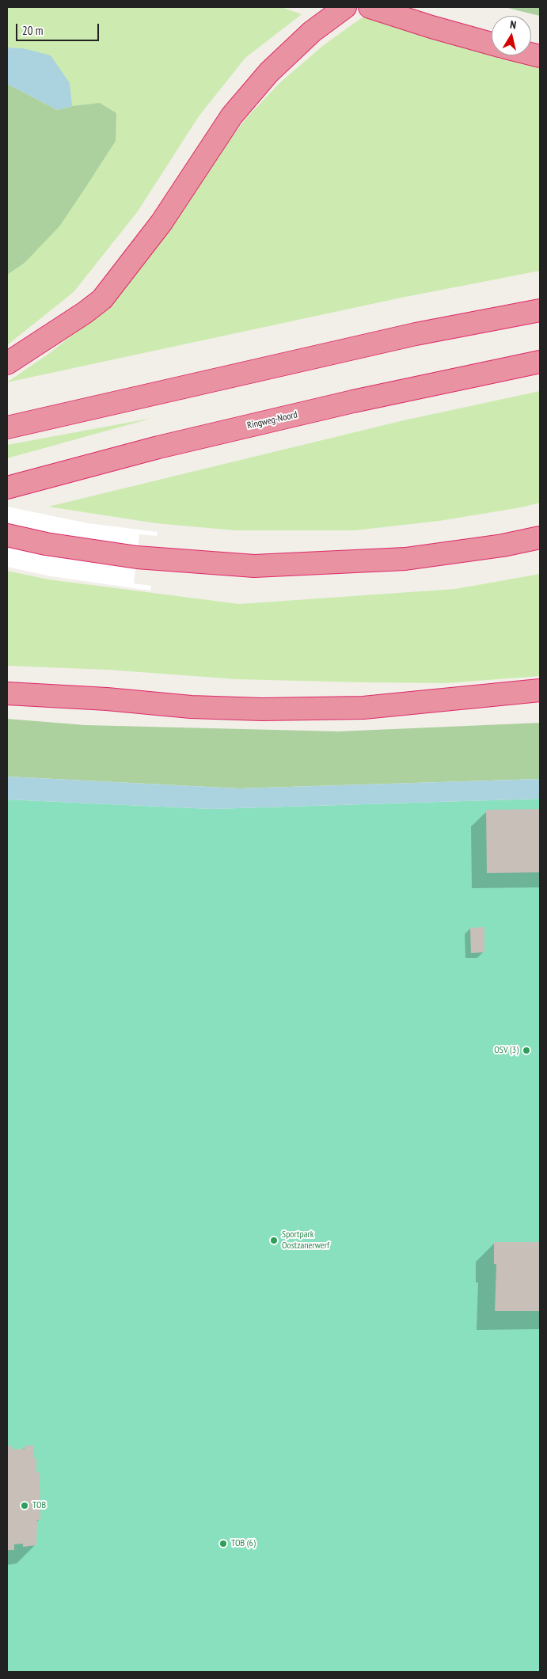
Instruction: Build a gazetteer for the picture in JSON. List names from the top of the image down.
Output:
{
  "streets": {
    "highway": ["Ringweg-Noord"]
  },
  "places": [
    "OSV (3)",
    "Sportpark Oostzanerwerf",
    "TOB",
    "TOB (6)"
  ],
  "scale_bar": "20 m",
  "north": "top"
}
